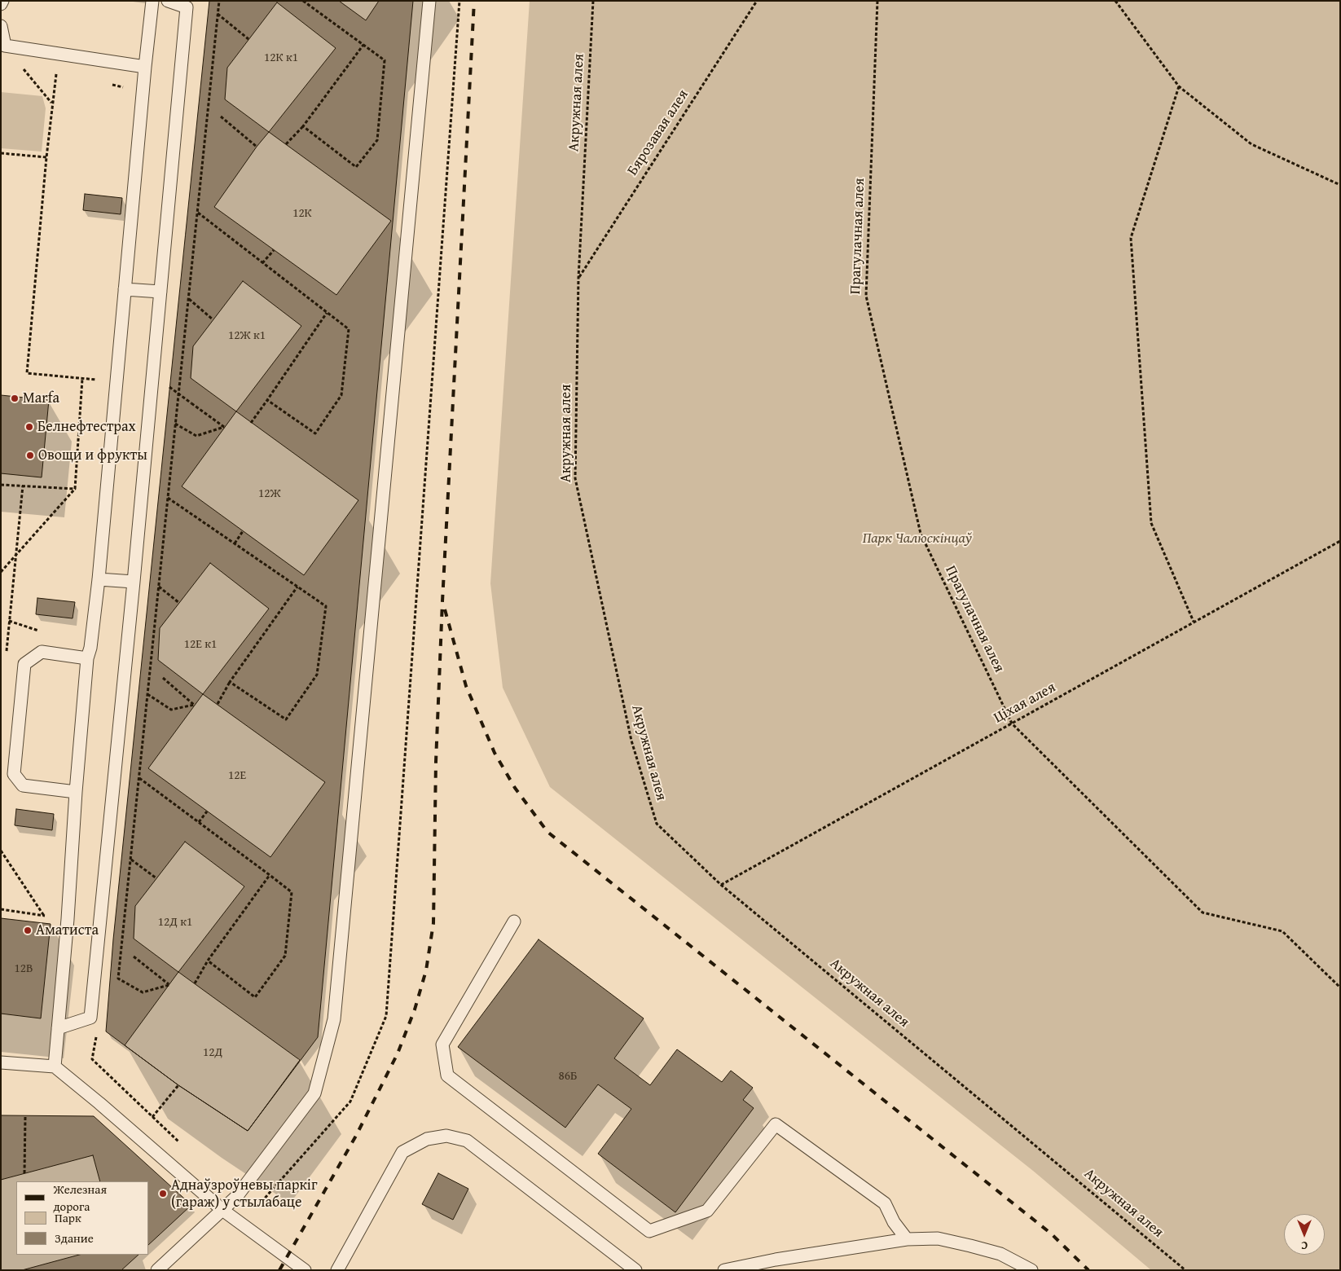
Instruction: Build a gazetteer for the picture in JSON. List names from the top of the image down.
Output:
{
  "streets": {
    "path": [
      "Акружная алея",
      "Бярозавая алея",
      "Прагулачная алея",
      "Ціхая алея"
    ]
  },
  "crossings": [
    ["Акружная алея", "Бярозавая алея"],
    ["Акружная алея", "Ціхая алея"],
    ["Прагулачная алея", "Ціхая алея"]
  ],
  "parks": ["Парк Чалюскінцаў"],
  "places": [
    "Marfa",
    "Белнефтестрах",
    "Овощи и фрукты",
    "Аматиста",
    "Аднаўзроўневы паркіг (гараж) у стылабаце"
  ],
  "house_numbers": [
    "12К к1",
    "12К",
    "12Ж к1",
    "12Ж",
    "12Е к1",
    "12Е",
    "12Д к1",
    "12В",
    "12Д",
    "86Б"
  ],
  "legend": ["Железная дорога", "Парк", "Здание"],
  "north": "bottom"
}
